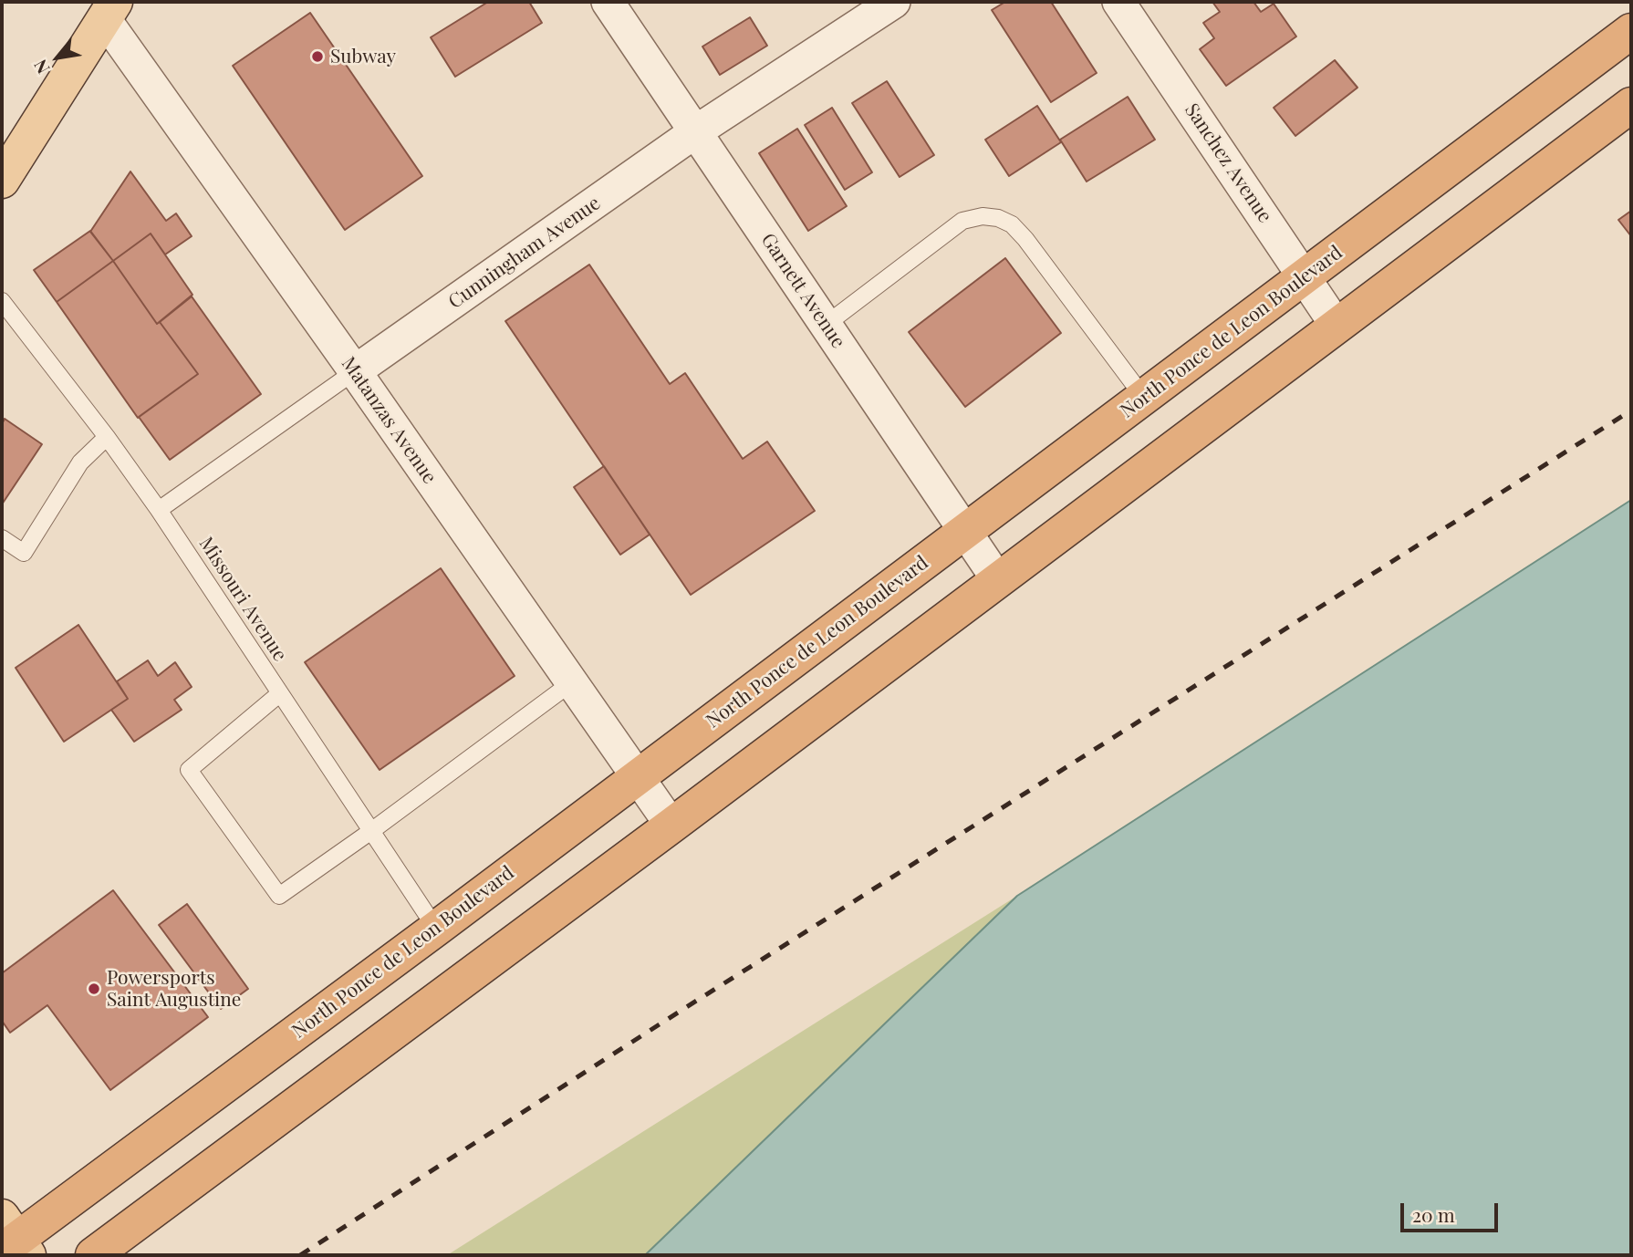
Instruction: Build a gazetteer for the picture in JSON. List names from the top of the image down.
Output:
{
  "streets": {
    "highway": ["North Ponce de Leon Boulevard"],
    "street": [
      "Sanchez Avenue",
      "Cunningham Avenue",
      "Garnett Avenue",
      "Matanzas Avenue"
    ],
    "lane": ["Missouri Avenue"]
  },
  "crossings": [
    ["Sanchez Avenue", "North Ponce de Leon Boulevard"],
    ["Cunningham Avenue", "Garnett Avenue"],
    ["Cunningham Avenue", "Matanzas Avenue"],
    ["Cunningham Avenue", "Missouri Avenue"],
    ["Garnett Avenue", "North Ponce de Leon Boulevard"],
    ["North Ponce de Leon Boulevard", "Matanzas Avenue"],
    ["North Ponce de Leon Boulevard", "Missouri Avenue"]
  ],
  "places": ["Subway", "Powersports Saint Augustine"],
  "scale_bar": "20 m",
  "north": "bottom left"
}
